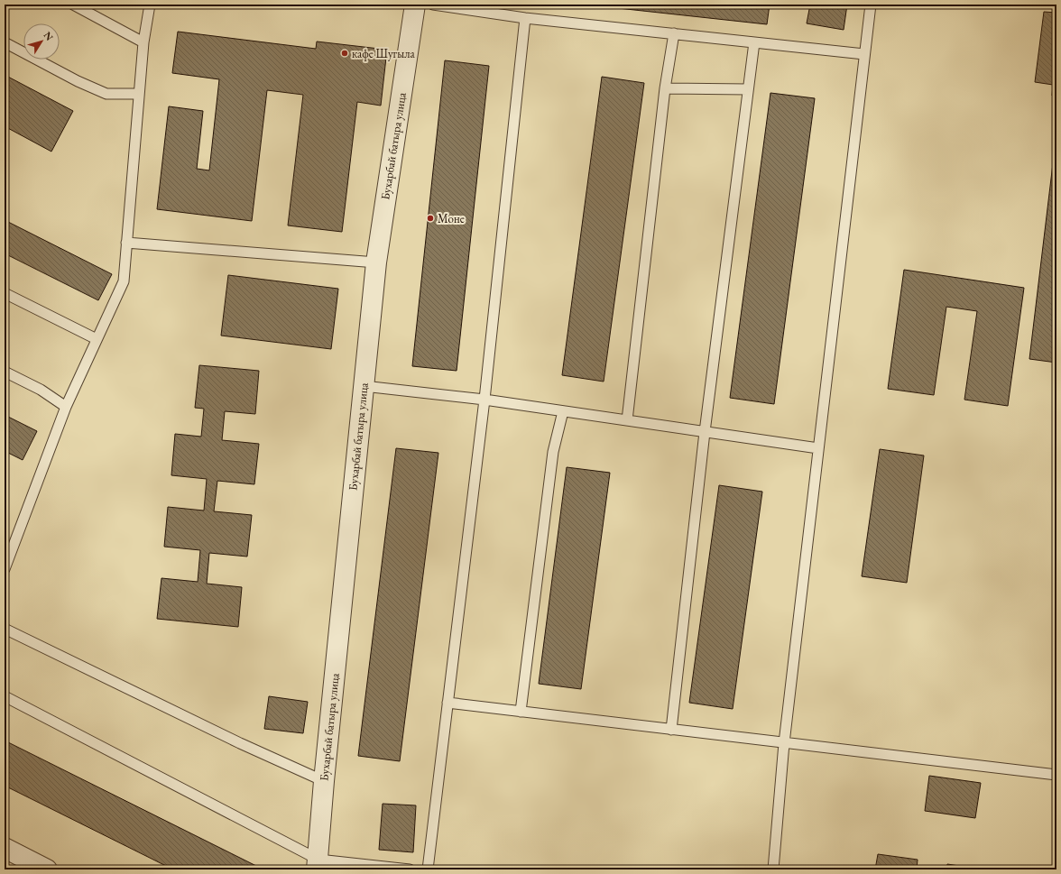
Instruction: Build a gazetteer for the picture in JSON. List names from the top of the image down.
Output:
{
  "streets": {
    "street": ["Бухарбай батыра улица"]
  },
  "places": ["кафе Шугыла", "Моне"],
  "north": "top right"
}
